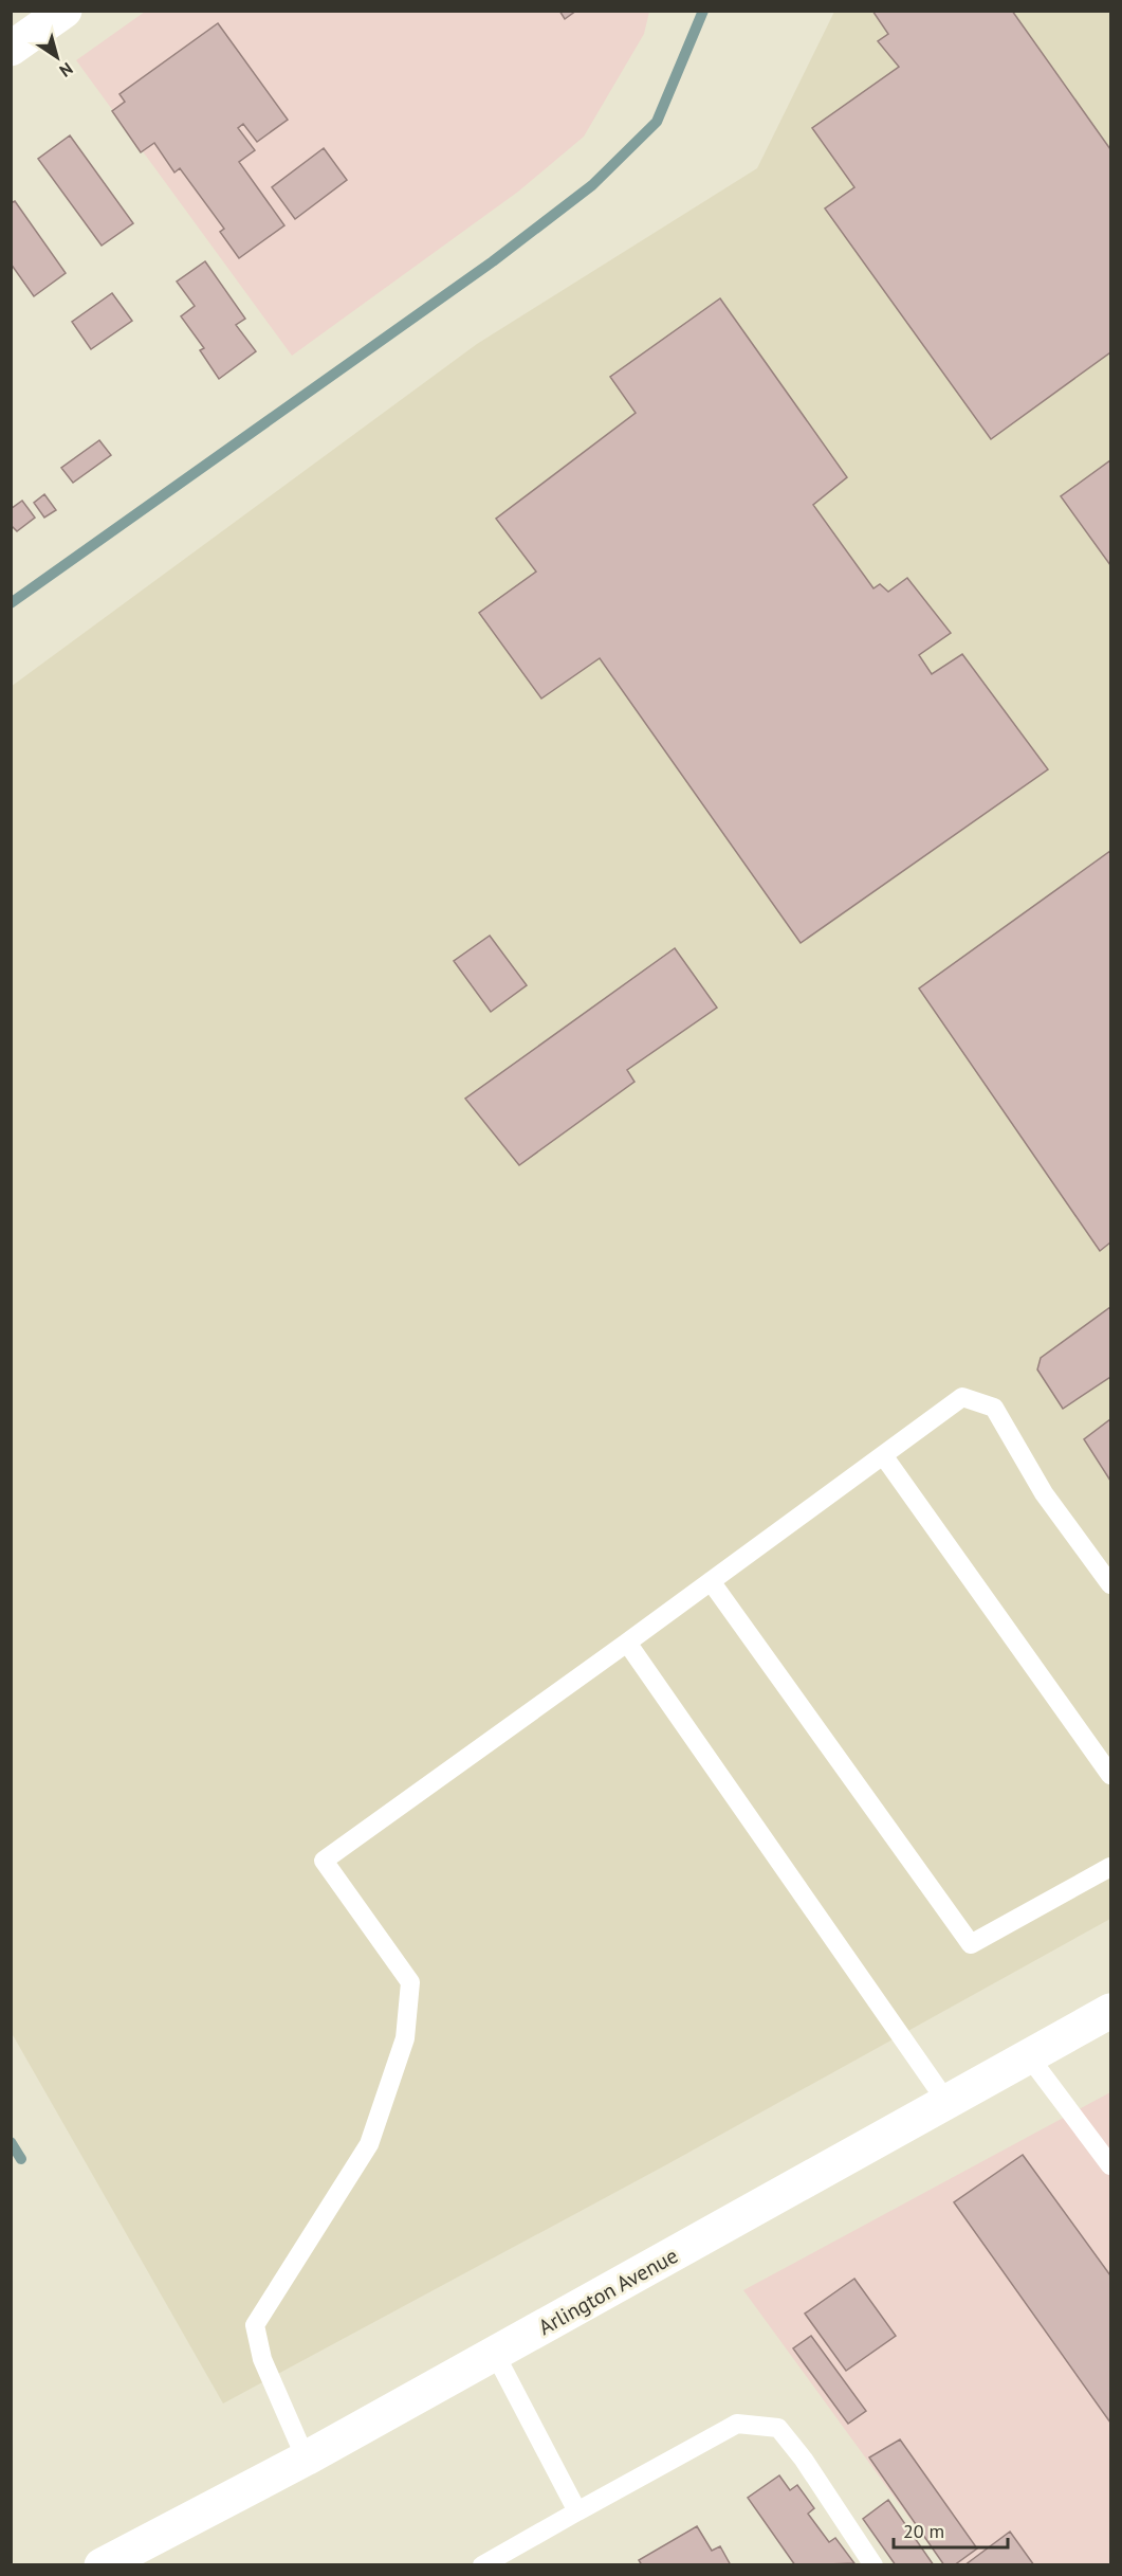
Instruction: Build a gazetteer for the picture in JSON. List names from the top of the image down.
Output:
{
  "streets": {
    "main road": ["Arlington Avenue"]
  },
  "scale_bar": "20 m",
  "north": "bottom right"
}
